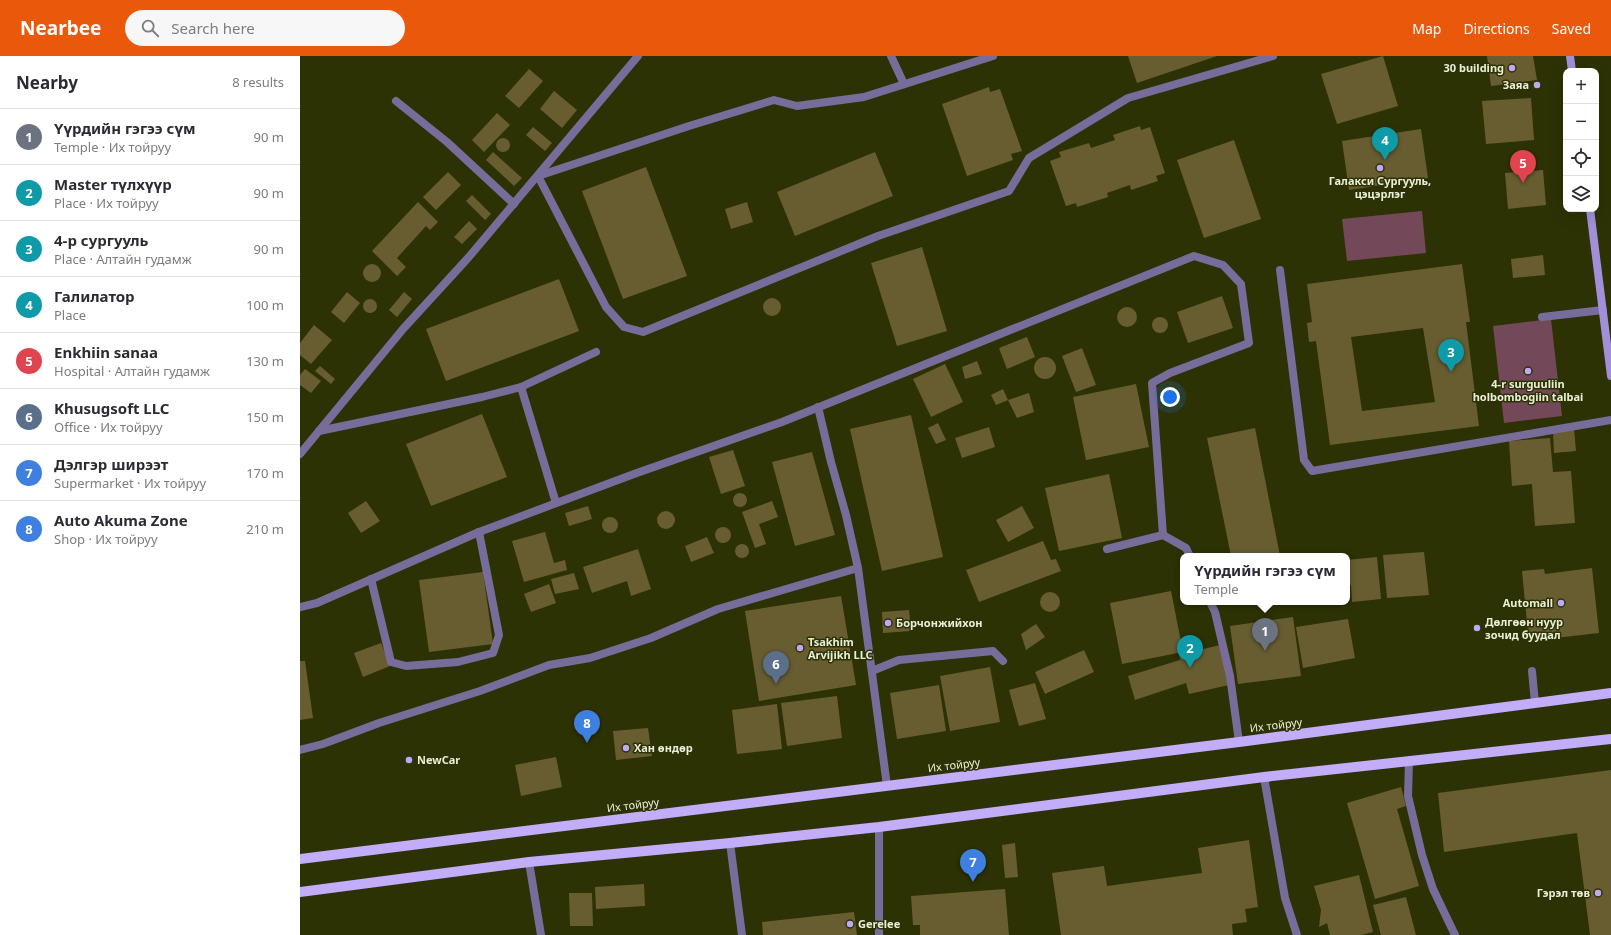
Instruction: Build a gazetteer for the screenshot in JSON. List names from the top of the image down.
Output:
{
  "streets": {
    "main road": ["Их тойруу"]
  },
  "places": [
    "30 building",
    "Заяа",
    "Галакси Сургууль, цэцэрлэг",
    "4-r surguuliin holbombogiin talbai",
    "Automall",
    "Борчонжийхон",
    "Дөлгөөн нуур зочид буудал",
    "Tsakhim Arvijikh LLC",
    "Хан өндөр",
    "NewCar",
    "Гэрэл төв",
    "Gerelee"
  ],
  "page": {
    "header": "Nearbee",
    "search": "Search here",
    "nav": ["Map", "Directions", "Saved"],
    "heading": ["Nearby", "8 results"],
    "map_buttons": ["+", "−"],
    "list": [
      {
        "mark": "1",
        "name": "Үүрдийн гэгээ сүм",
        "note": "Temple · Их тойруу",
        "value": "90 m"
      },
      {
        "mark": "2",
        "name": "Master түлхүүр",
        "note": "Place · Их тойруу",
        "value": "90 m"
      },
      {
        "mark": "3",
        "name": "4-р сургууль",
        "note": "Place · Алтайн гудамж",
        "value": "90 m"
      },
      {
        "mark": "4",
        "name": "Галилатор",
        "note": "Place",
        "value": "100 m"
      },
      {
        "mark": "5",
        "name": "Enkhiin sanaa",
        "note": "Hospital · Алтайн гудамж",
        "value": "130 m"
      },
      {
        "mark": "6",
        "name": "Khusugsoft LLC",
        "note": "Office · Их тойруу",
        "value": "150 m"
      },
      {
        "mark": "7",
        "name": "Дэлгэр ширээт",
        "note": "Supermarket · Их тойруу",
        "value": "170 m"
      },
      {
        "mark": "8",
        "name": "Auto Akuma Zone",
        "note": "Shop · Их тойруу",
        "value": "210 m"
      }
    ],
    "pins": [
      "4",
      "5",
      "3",
      "1",
      "2",
      "6",
      "8",
      "7"
    ],
    "popup": ["Үүрдийн гэгээ сүм", "Temple"]
  }
}
